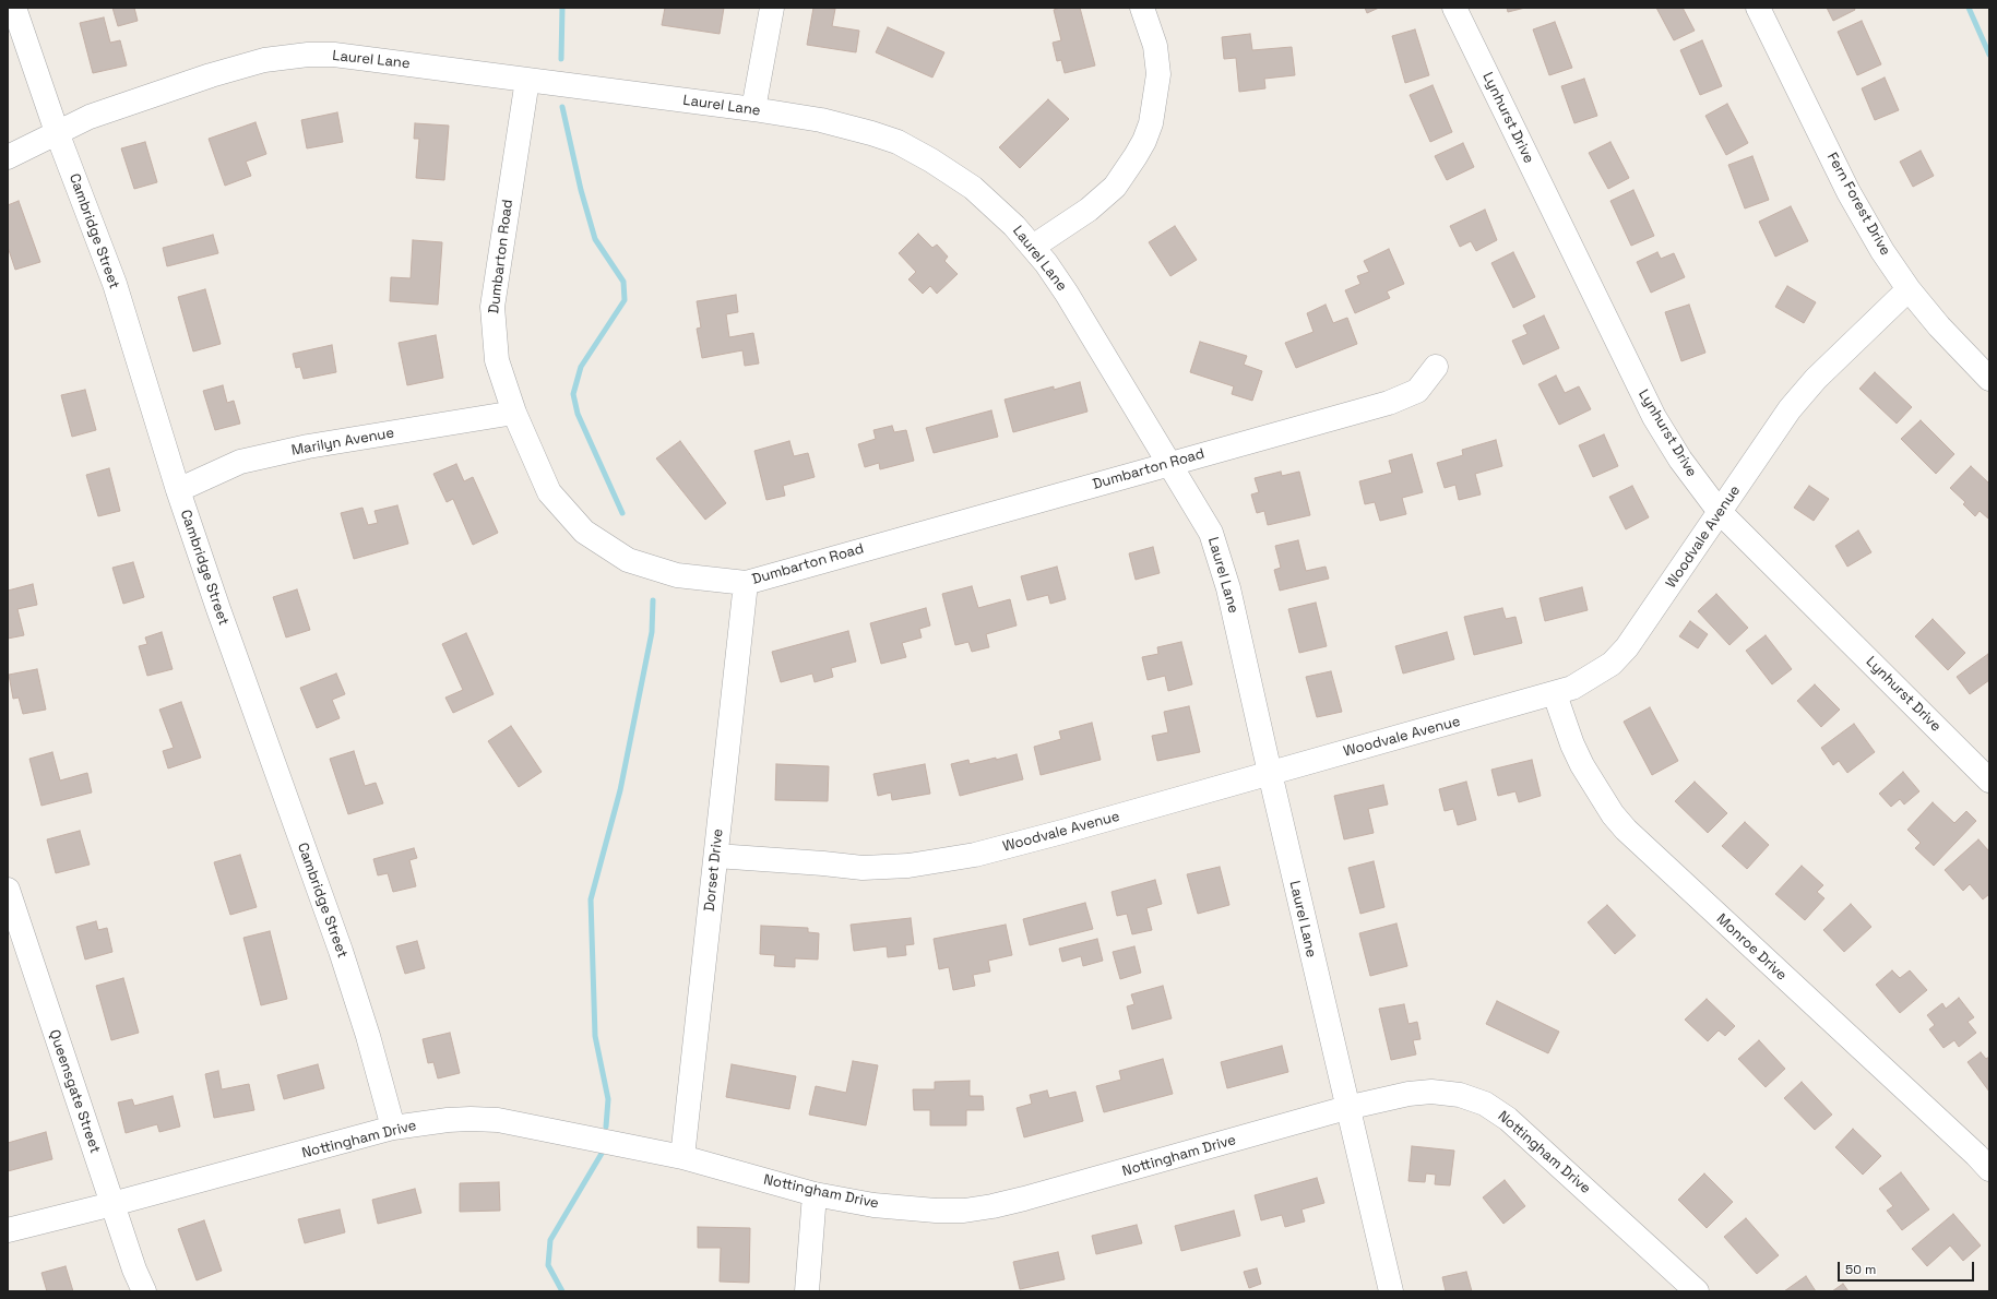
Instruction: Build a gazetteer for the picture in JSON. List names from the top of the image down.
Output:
{
  "streets": {
    "street": [
      "Laurel Lane",
      "Lynhurst Drive",
      "Fern Forest Drive",
      "Cambridge Street",
      "Dumbarton Road",
      "Marilyn Avenue",
      "Woodvale Avenue",
      "Dorset Drive",
      "Monroe Drive",
      "Queensgate Street",
      "Nottingham Drive"
    ]
  },
  "crossings": [
    ["Laurel Lane", "Cambridge Street"],
    ["Laurel Lane", "Dumbarton Road"],
    ["Laurel Lane", "Woodvale Avenue"],
    ["Laurel Lane", "Nottingham Drive"],
    ["Lynhurst Drive", "Woodvale Avenue"],
    ["Fern Forest Drive", "Woodvale Avenue"],
    ["Cambridge Street", "Marilyn Avenue"],
    ["Cambridge Street", "Nottingham Drive"],
    ["Dumbarton Road", "Marilyn Avenue"],
    ["Dumbarton Road", "Dorset Drive"],
    ["Woodvale Avenue", "Dorset Drive"],
    ["Woodvale Avenue", "Monroe Drive"],
    ["Dorset Drive", "Nottingham Drive"],
    ["Queensgate Street", "Nottingham Drive"]
  ],
  "scale_bar": "50 m"
}
